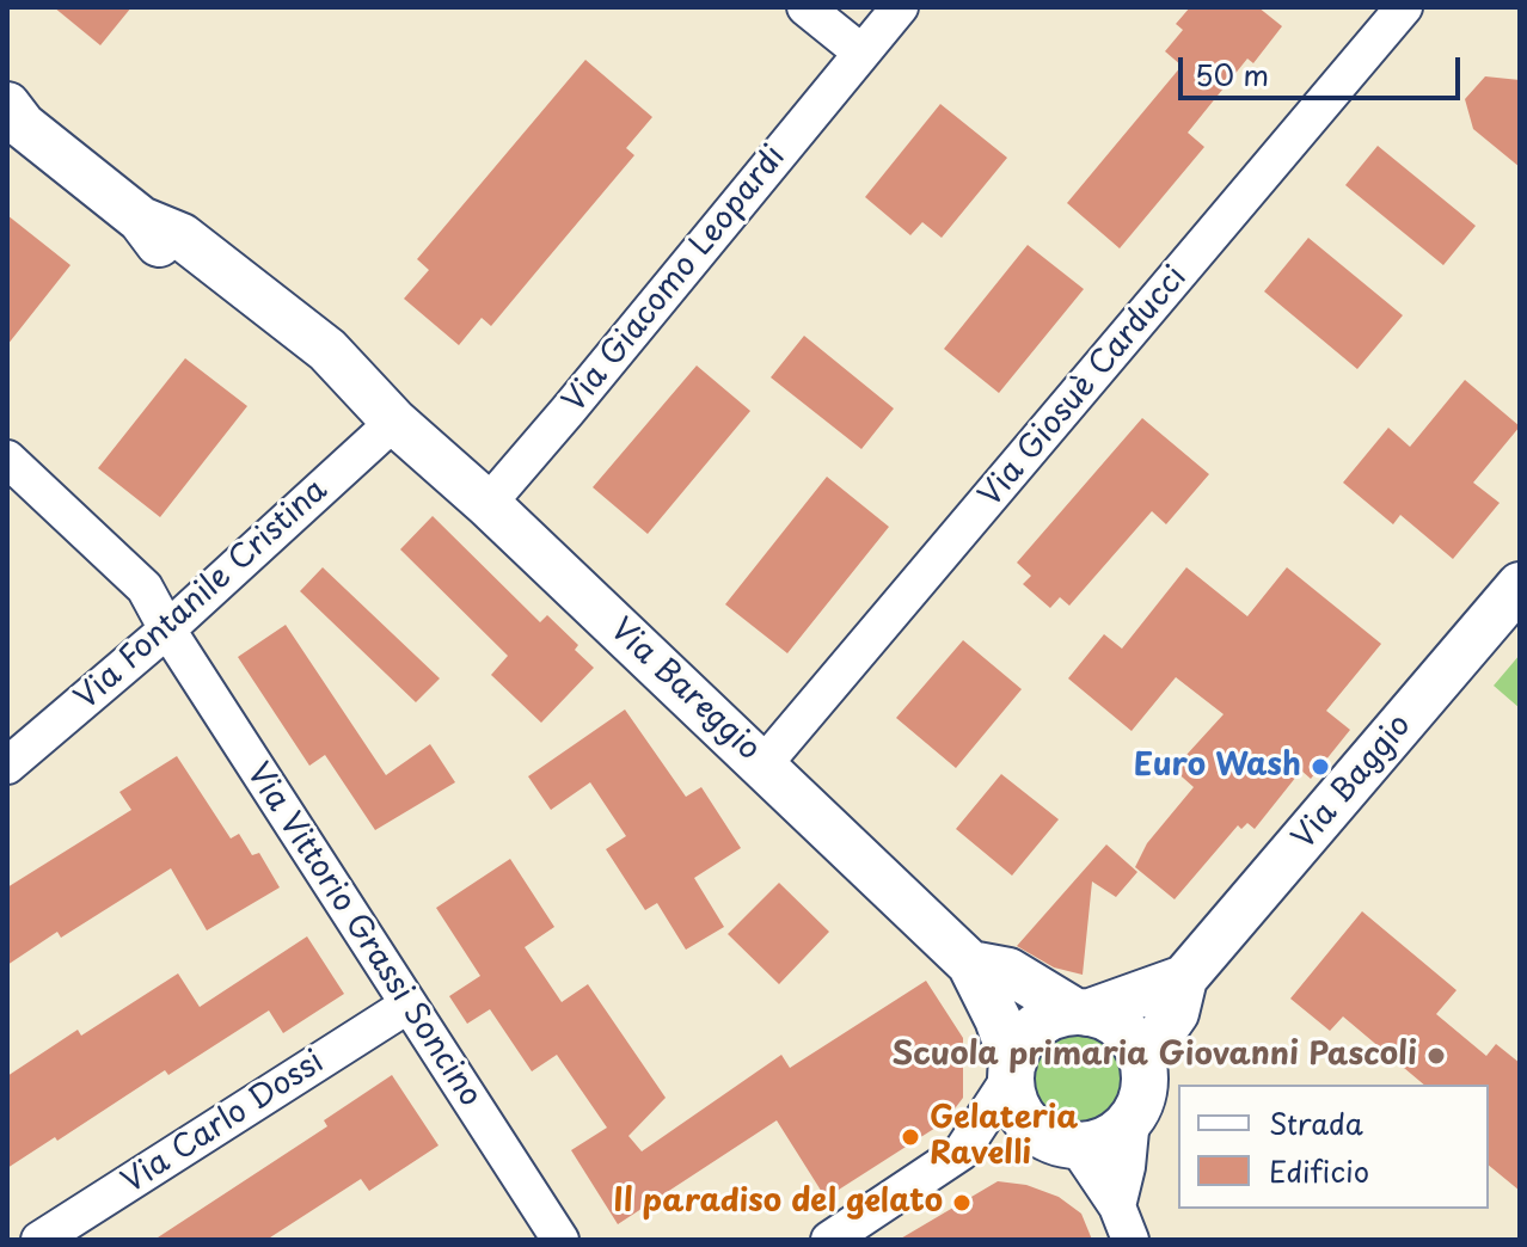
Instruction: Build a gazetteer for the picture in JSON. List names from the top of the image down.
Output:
{
  "streets": {
    "street": [
      "Via Giacomo Leopardi",
      "Via Giosuè Carducci",
      "Via Fontanile Cristina",
      "Via Bareggio",
      "Via Baggio",
      "Via Vittorio Grassi Soncino",
      "Via Carlo Dossi"
    ]
  },
  "crossings": [
    ["Via Giacomo Leopardi", "Via Bareggio"],
    ["Via Giosuè Carducci", "Via Bareggio"],
    ["Via Fontanile Cristina", "Via Bareggio"],
    ["Via Fontanile Cristina", "Via Vittorio Grassi Soncino"],
    ["Via Bareggio", "Via Baggio"],
    ["Via Vittorio Grassi Soncino", "Via Carlo Dossi"]
  ],
  "places": [
    "Euro Wash",
    "Scuola primaria Giovanni Pascoli",
    "Gelateria Ravelli",
    "Il paradiso del gelato"
  ],
  "legend": ["Strada", "Edificio"],
  "scale_bar": "50 m"
}
